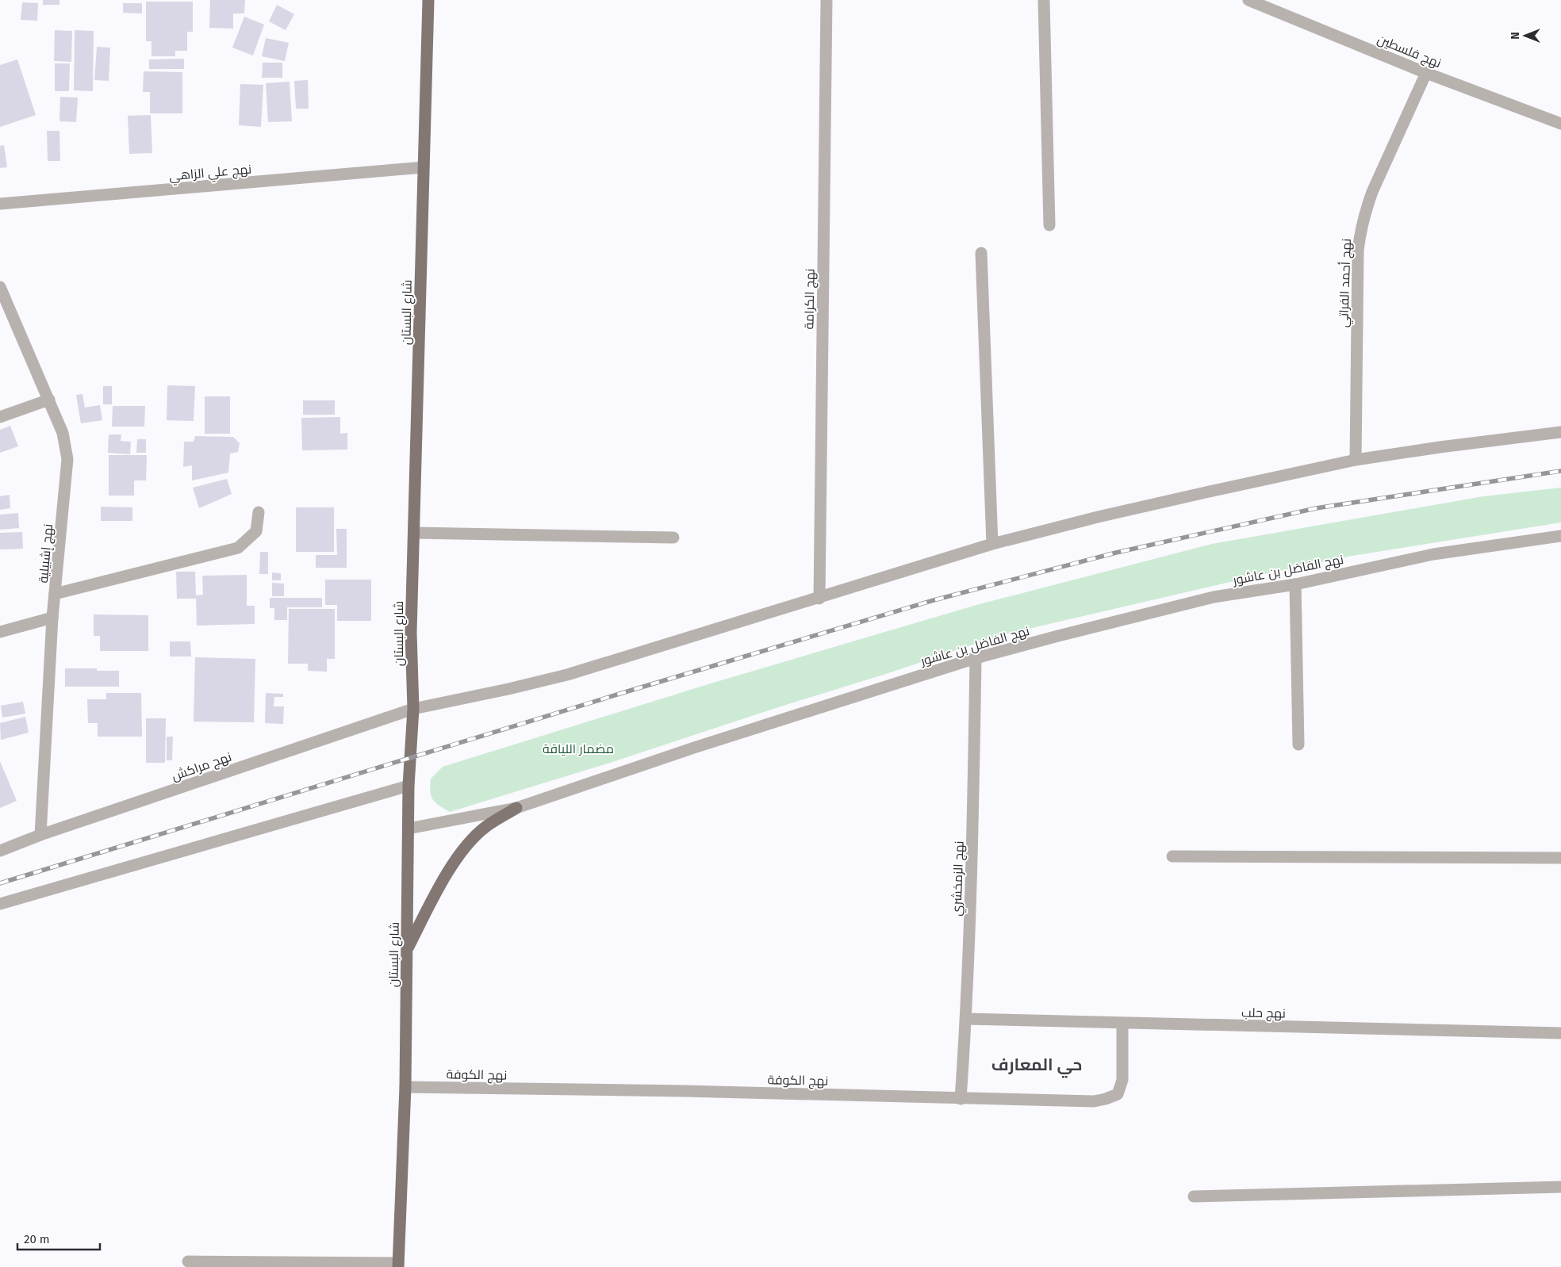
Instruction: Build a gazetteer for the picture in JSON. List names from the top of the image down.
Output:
{
  "streets": {
    "main road": ["شارع البستان"],
    "street": [
      "نهج فلسطين",
      "نهج علي الزاهي",
      "نهج أحمد الفراتي",
      "نهج الكرامة",
      "نهج إشبيلية",
      "نهج الفاضل بن عاشور",
      "نهج مراكش",
      "نهج الزمخشري",
      "نهج حلب",
      "نهج الكوفة"
    ]
  },
  "crossings": [
    ["نهج فلسطين", "نهج أحمد الفراتي"],
    ["نهج علي الزاهي", "شارع البستان"],
    ["نهج أحمد الفراتي", "نهج مراكش"],
    ["نهج الكرامة", "نهج مراكش"],
    ["شارع البستان", "نهج الفاضل بن عاشور"],
    ["شارع البستان", "نهج مراكش"],
    ["شارع البستان", "نهج الكوفة"],
    ["نهج إشبيلية", "نهج مراكش"],
    ["نهج الفاضل بن عاشور", "نهج الزمخشري"],
    ["نهج الزمخشري", "نهج حلب"],
    ["نهج الزمخشري", "نهج الكوفة"],
    ["نهج حلب", "نهج الكوفة"]
  ],
  "districts": ["حي المعارف"],
  "parks": ["مضمار اللياقة"],
  "scale_bar": "20 m",
  "north": "left"
}
